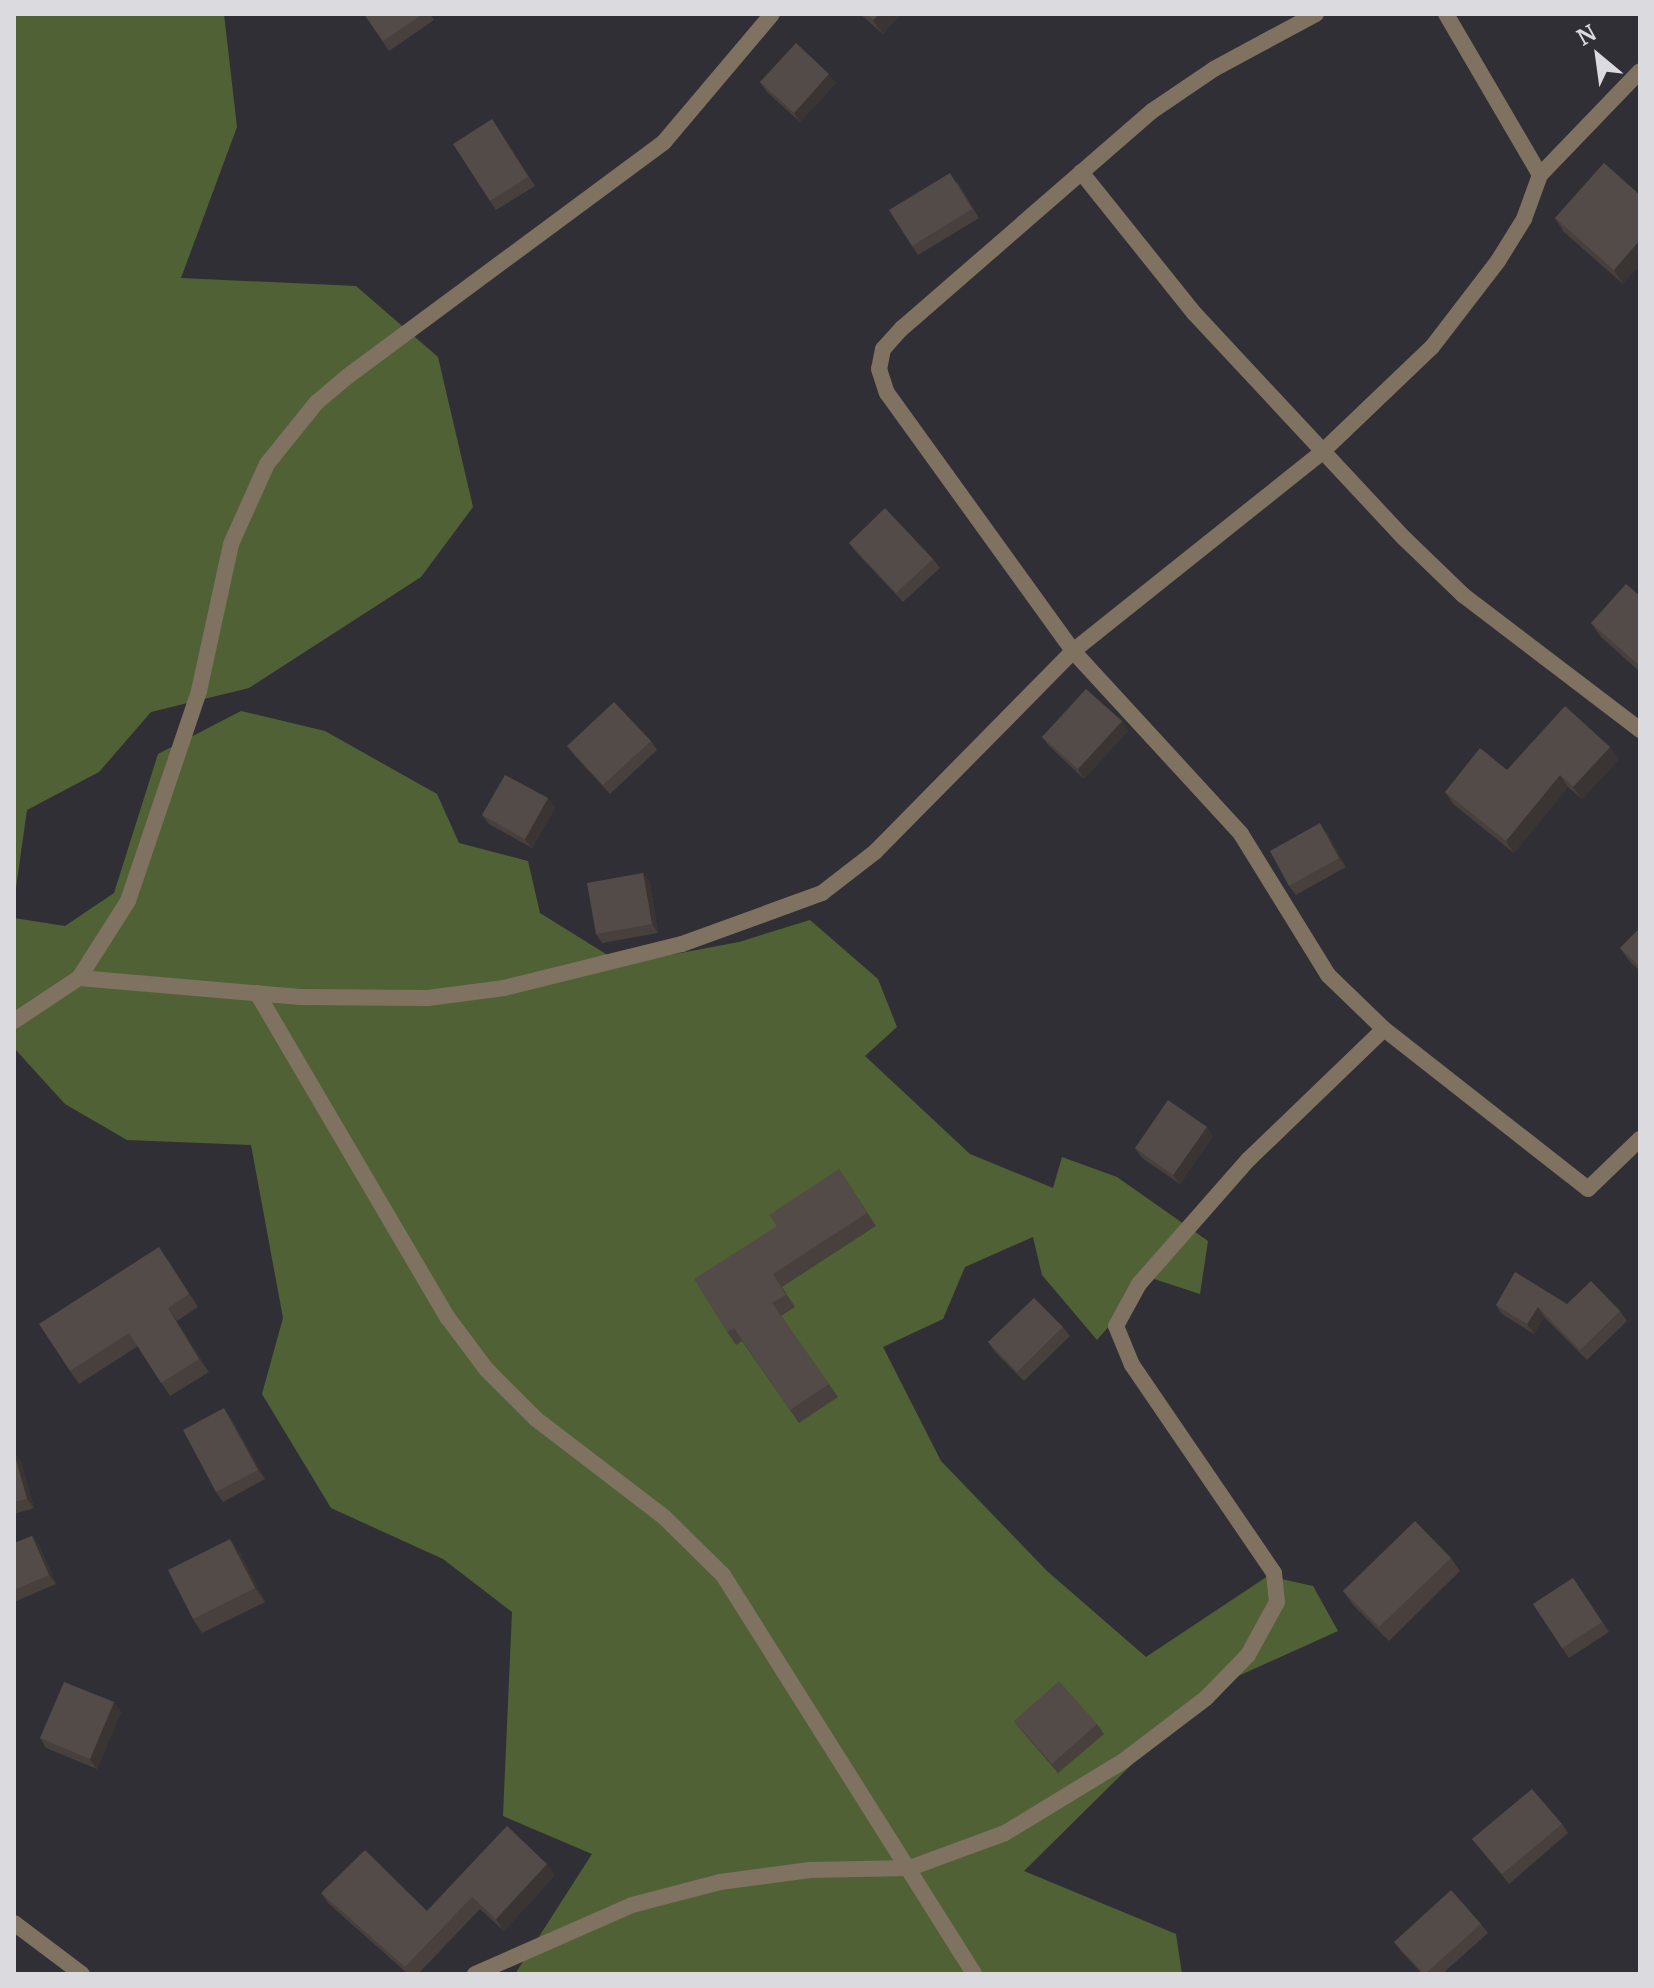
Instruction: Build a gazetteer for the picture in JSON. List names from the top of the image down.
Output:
{
  "north": "top left"
}
